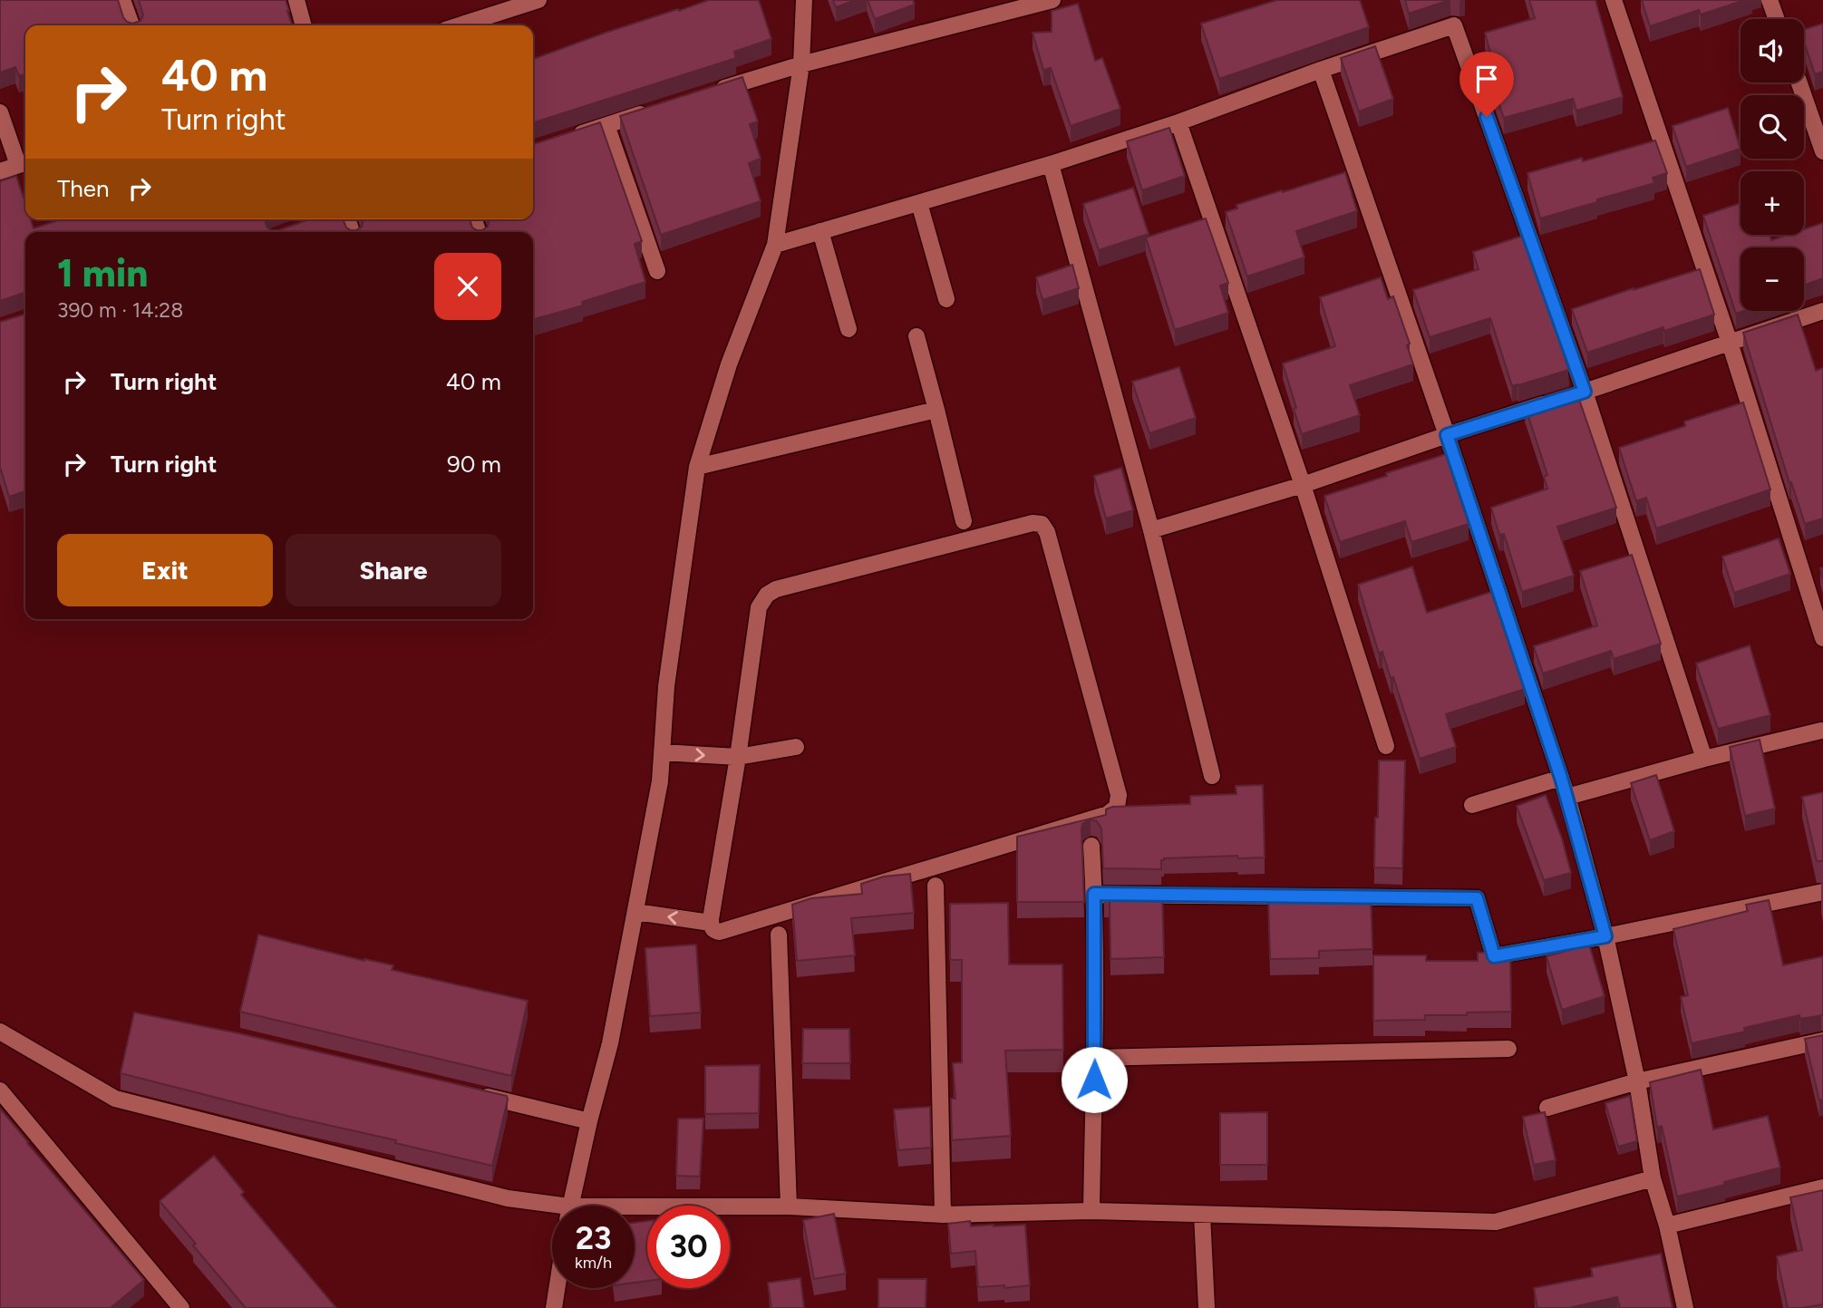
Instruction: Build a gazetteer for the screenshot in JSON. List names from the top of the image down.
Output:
{
  "page": {
    "map_buttons": ["+", "−"],
    "turn": ["40 m", "Turn right"],
    "then": "Then",
    "heading": ["1 min", "390 m · 14:28"],
    "list": [
      {
        "name": "Turn right",
        "value": "40 m"
      },
      {
        "name": "Turn right",
        "value": "90 m"
      }
    ],
    "buttons": ["Exit", "Share"],
    "speed": "23 km/h",
    "limit": "30"
  }
}
